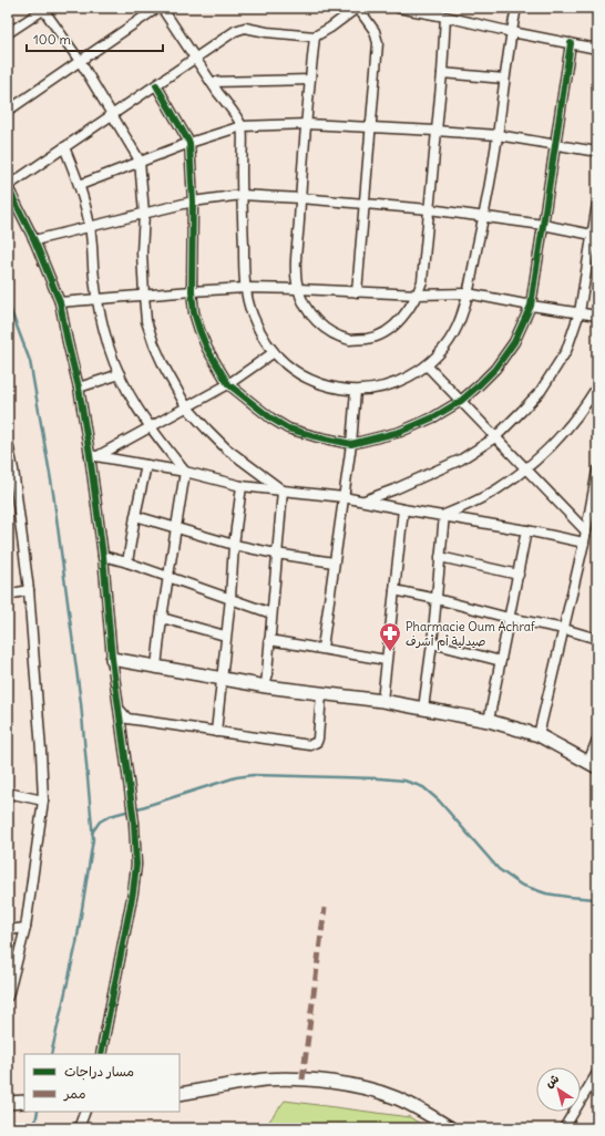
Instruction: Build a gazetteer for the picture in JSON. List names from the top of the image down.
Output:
{
  "places": {
    "pharmacy": ["Pharmacie Oum Achraf صيدلية أم أشرف"]
  },
  "legend": ["مسار دراجات", "ممر"],
  "scale_bar": "100 m",
  "north": "top left"
}
